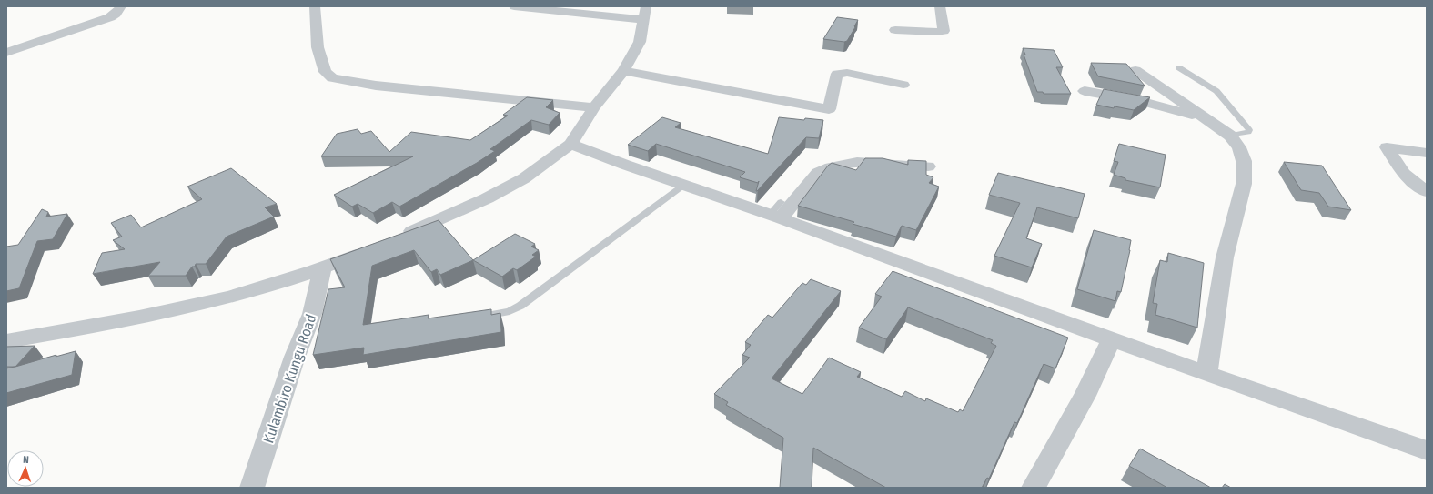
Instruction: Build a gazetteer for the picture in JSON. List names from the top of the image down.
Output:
{
  "streets": {
    "street": ["Kulambiro Kungu Road"]
  },
  "north": "top"
}
